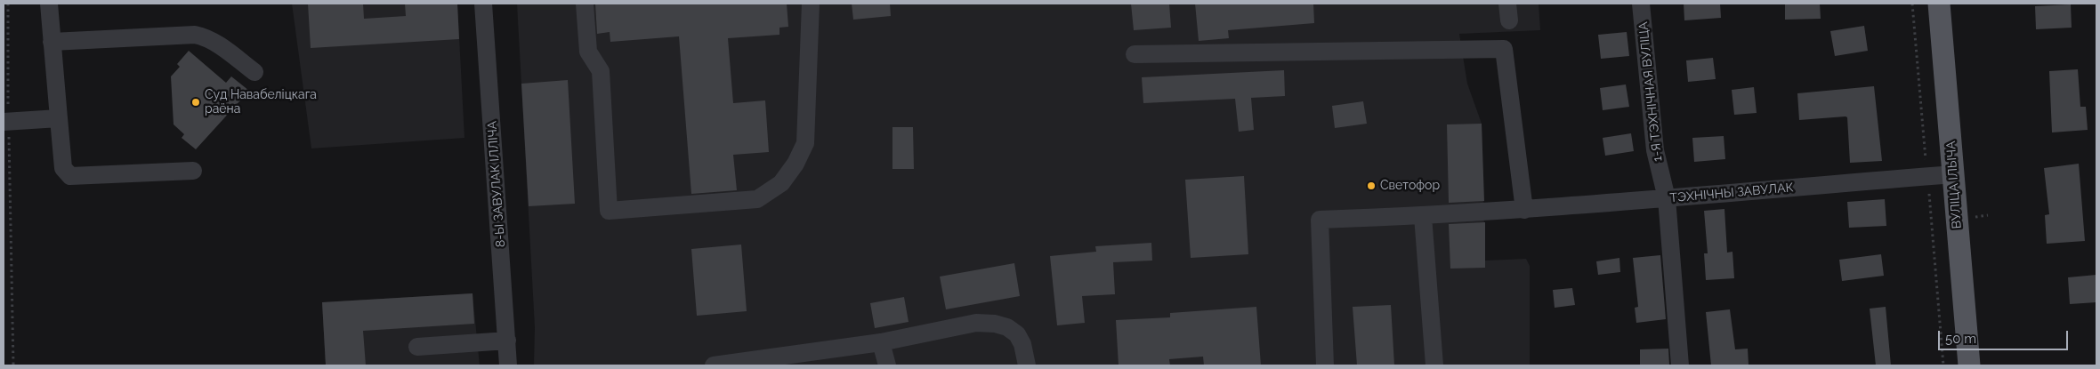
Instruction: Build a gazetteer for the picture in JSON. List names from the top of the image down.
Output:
{
  "streets": {
    "main road": ["ВУЛІЦА ІЛЬІЧА"],
    "street": ["1-Я ТЭХНІЧНАЯ ВУЛІЦА", "8-Ы ЗАВУЛАК ІЛЛІЧА", "ТЭХНІЧНЫ ЗАВУЛАК"]
  },
  "crossings": [
    ["1-Я ТЭХНІЧНАЯ ВУЛІЦА", "ТЭХНІЧНЫ ЗАВУЛАК"],
    ["ВУЛІЦА ІЛЬІЧА", "ТЭХНІЧНЫ ЗАВУЛАК"]
  ],
  "places": ["Суд Навабеліцкага раёна", "Светофор"],
  "scale_bar": "50 m"
}
